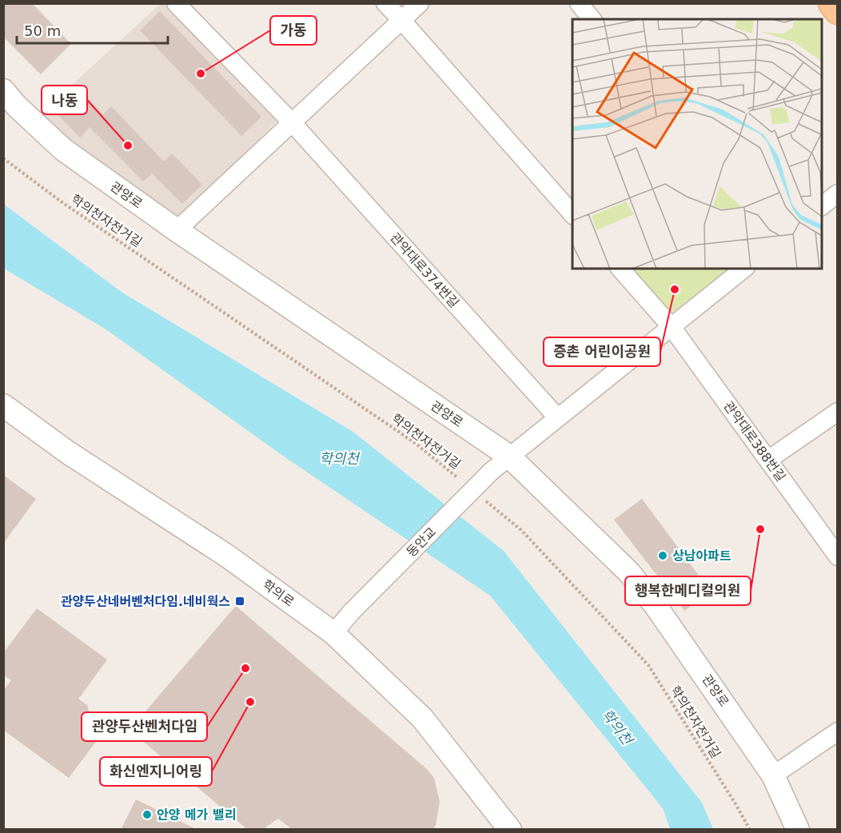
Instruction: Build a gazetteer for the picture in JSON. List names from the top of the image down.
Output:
{
  "streets": {
    "street": [
      "관양로",
      "관악대로374번길",
      "관악대로388번길",
      "동안교",
      "학의로"
    ],
    "path": ["학의천자전거길"]
  },
  "crossings": [
    ["관양로", "동안교"],
    ["동안교", "학의로"]
  ],
  "water": ["학의천"],
  "places": {
    "other": [
      "가동",
      "나동",
      "증촌 어린이공원",
      "행복한메디컬의원",
      "상남아파트",
      "관양두산벤처다임",
      "화신엔지니어링",
      "안양 메가 밸리"
    ],
    "transit": ["관양두산네버벤처다임.네비웍스"]
  },
  "scale_bar": "50 m"
}
